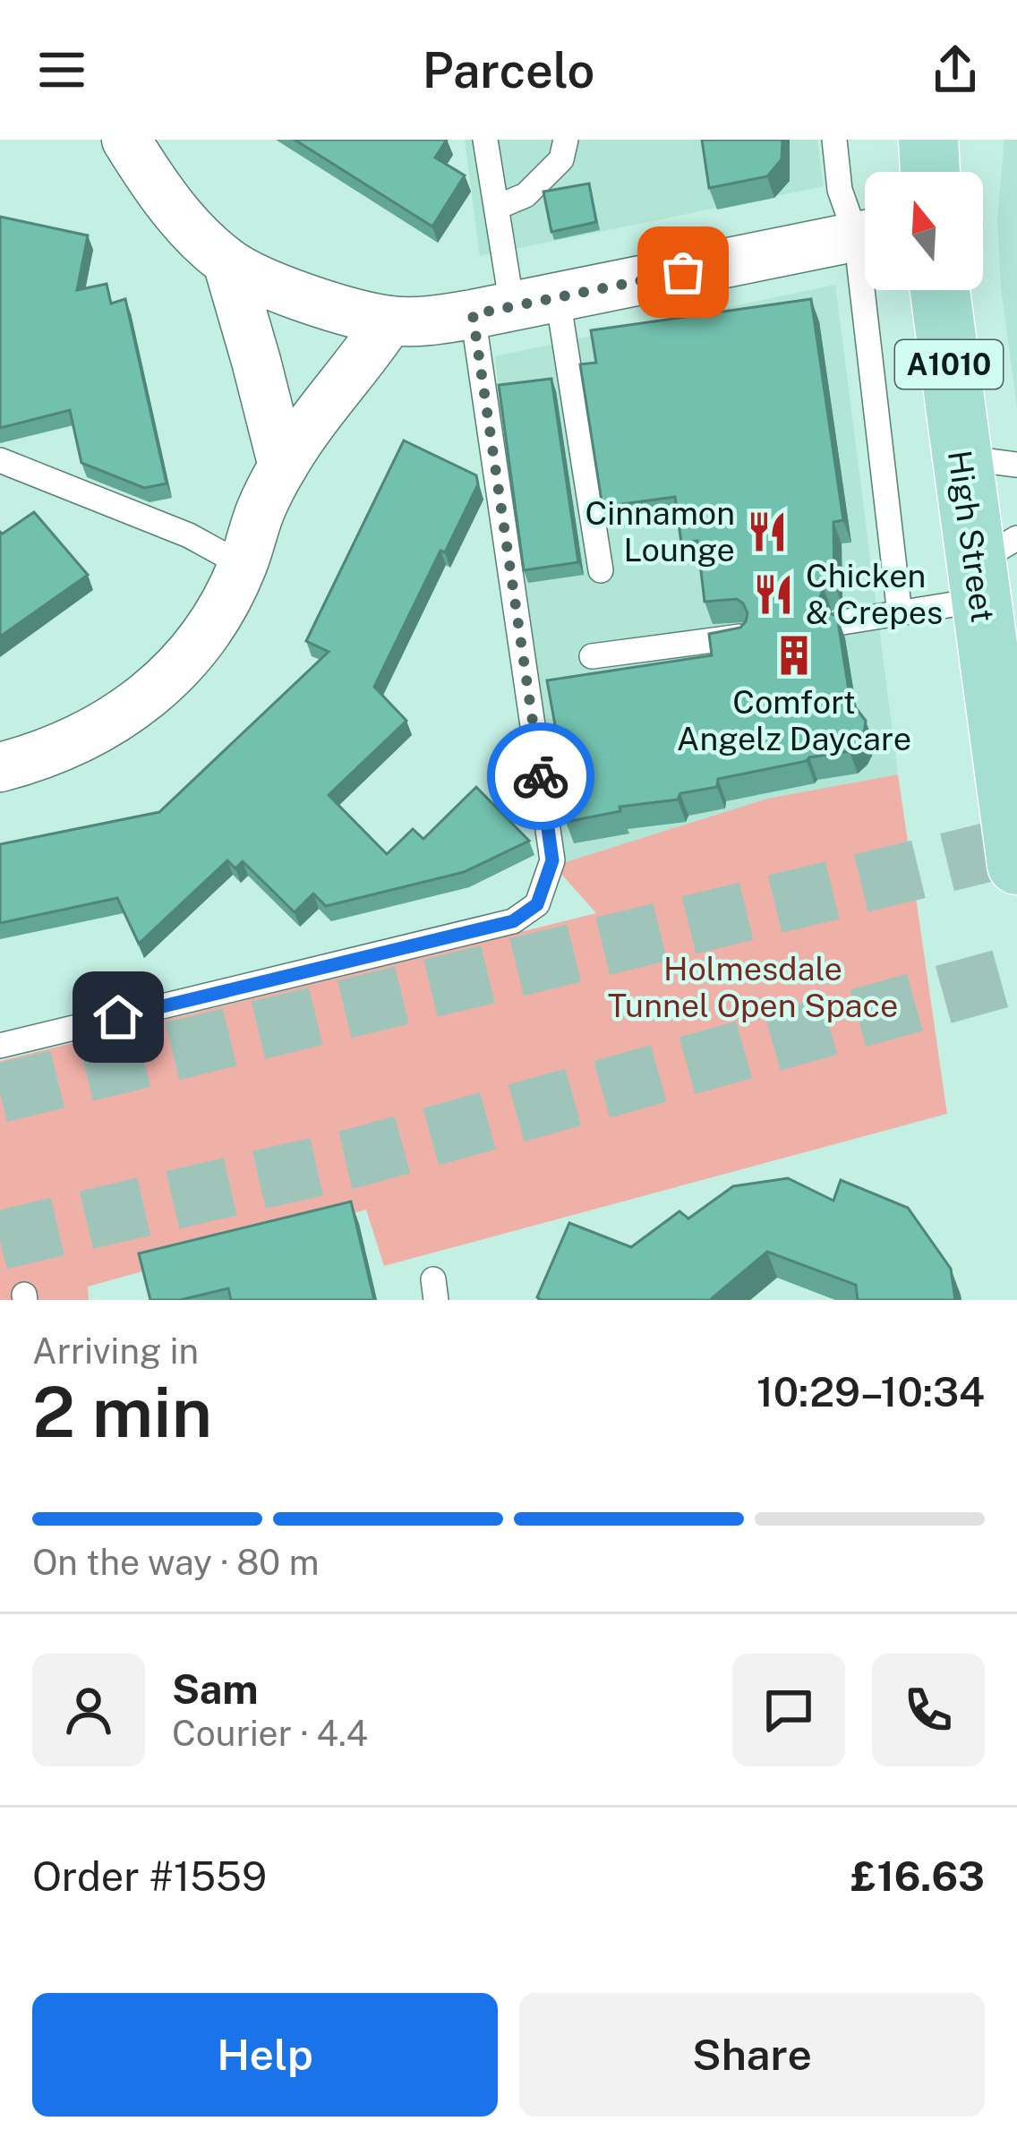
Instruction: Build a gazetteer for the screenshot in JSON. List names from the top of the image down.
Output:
{
  "streets": {
    "main road": ["A1010", "High Street"]
  },
  "parks": ["Holmesdale Tunnel Open Space"],
  "places": {
    "restaurant": ["Cinnamon Lounge", "Chicken & Crepes"],
    "building": ["Comfort Angelz Daycare"]
  },
  "north": "top",
  "page": {
    "header": "Parcelo",
    "heading": ["2 min", "Arriving in", "10:29–10:34"],
    "panel": [
      "Sam",
      "Courier · 4.4",
      "Order #1559",
      "£16.63"
    ],
    "bar": "On the way · 80 m",
    "buttons": ["Help", "Share"]
  }
}
